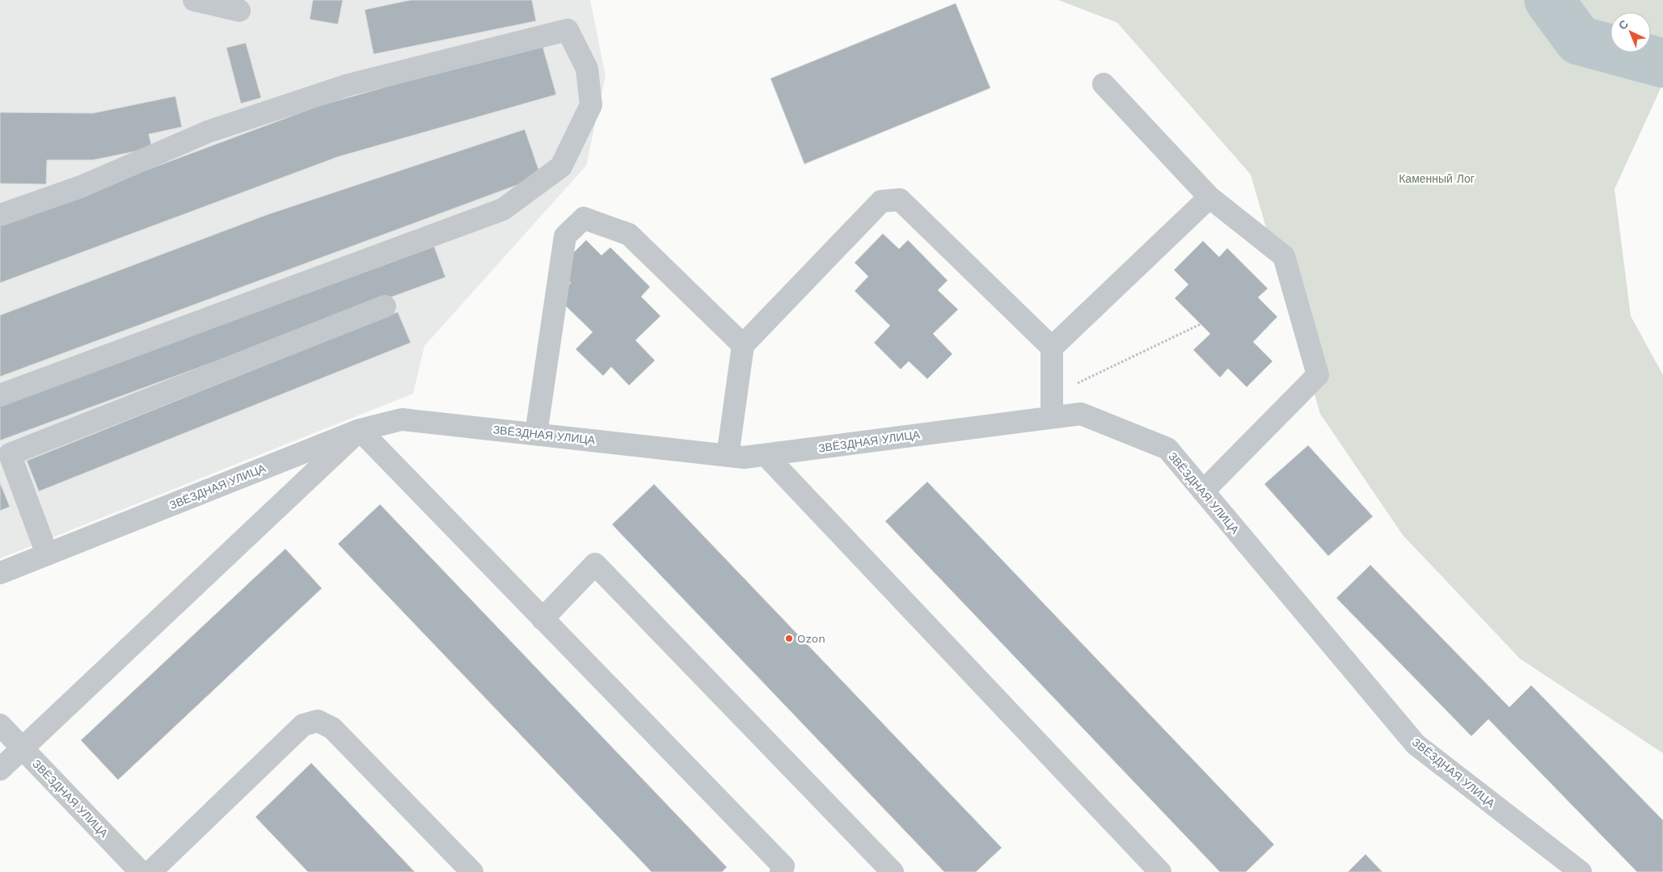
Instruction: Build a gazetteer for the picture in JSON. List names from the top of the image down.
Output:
{
  "streets": {
    "street": ["ЗВЁЗДНАЯ УЛИЦА"]
  },
  "parks": ["Каменный Лог"],
  "places": ["Ozon"],
  "north": "top left"
}
